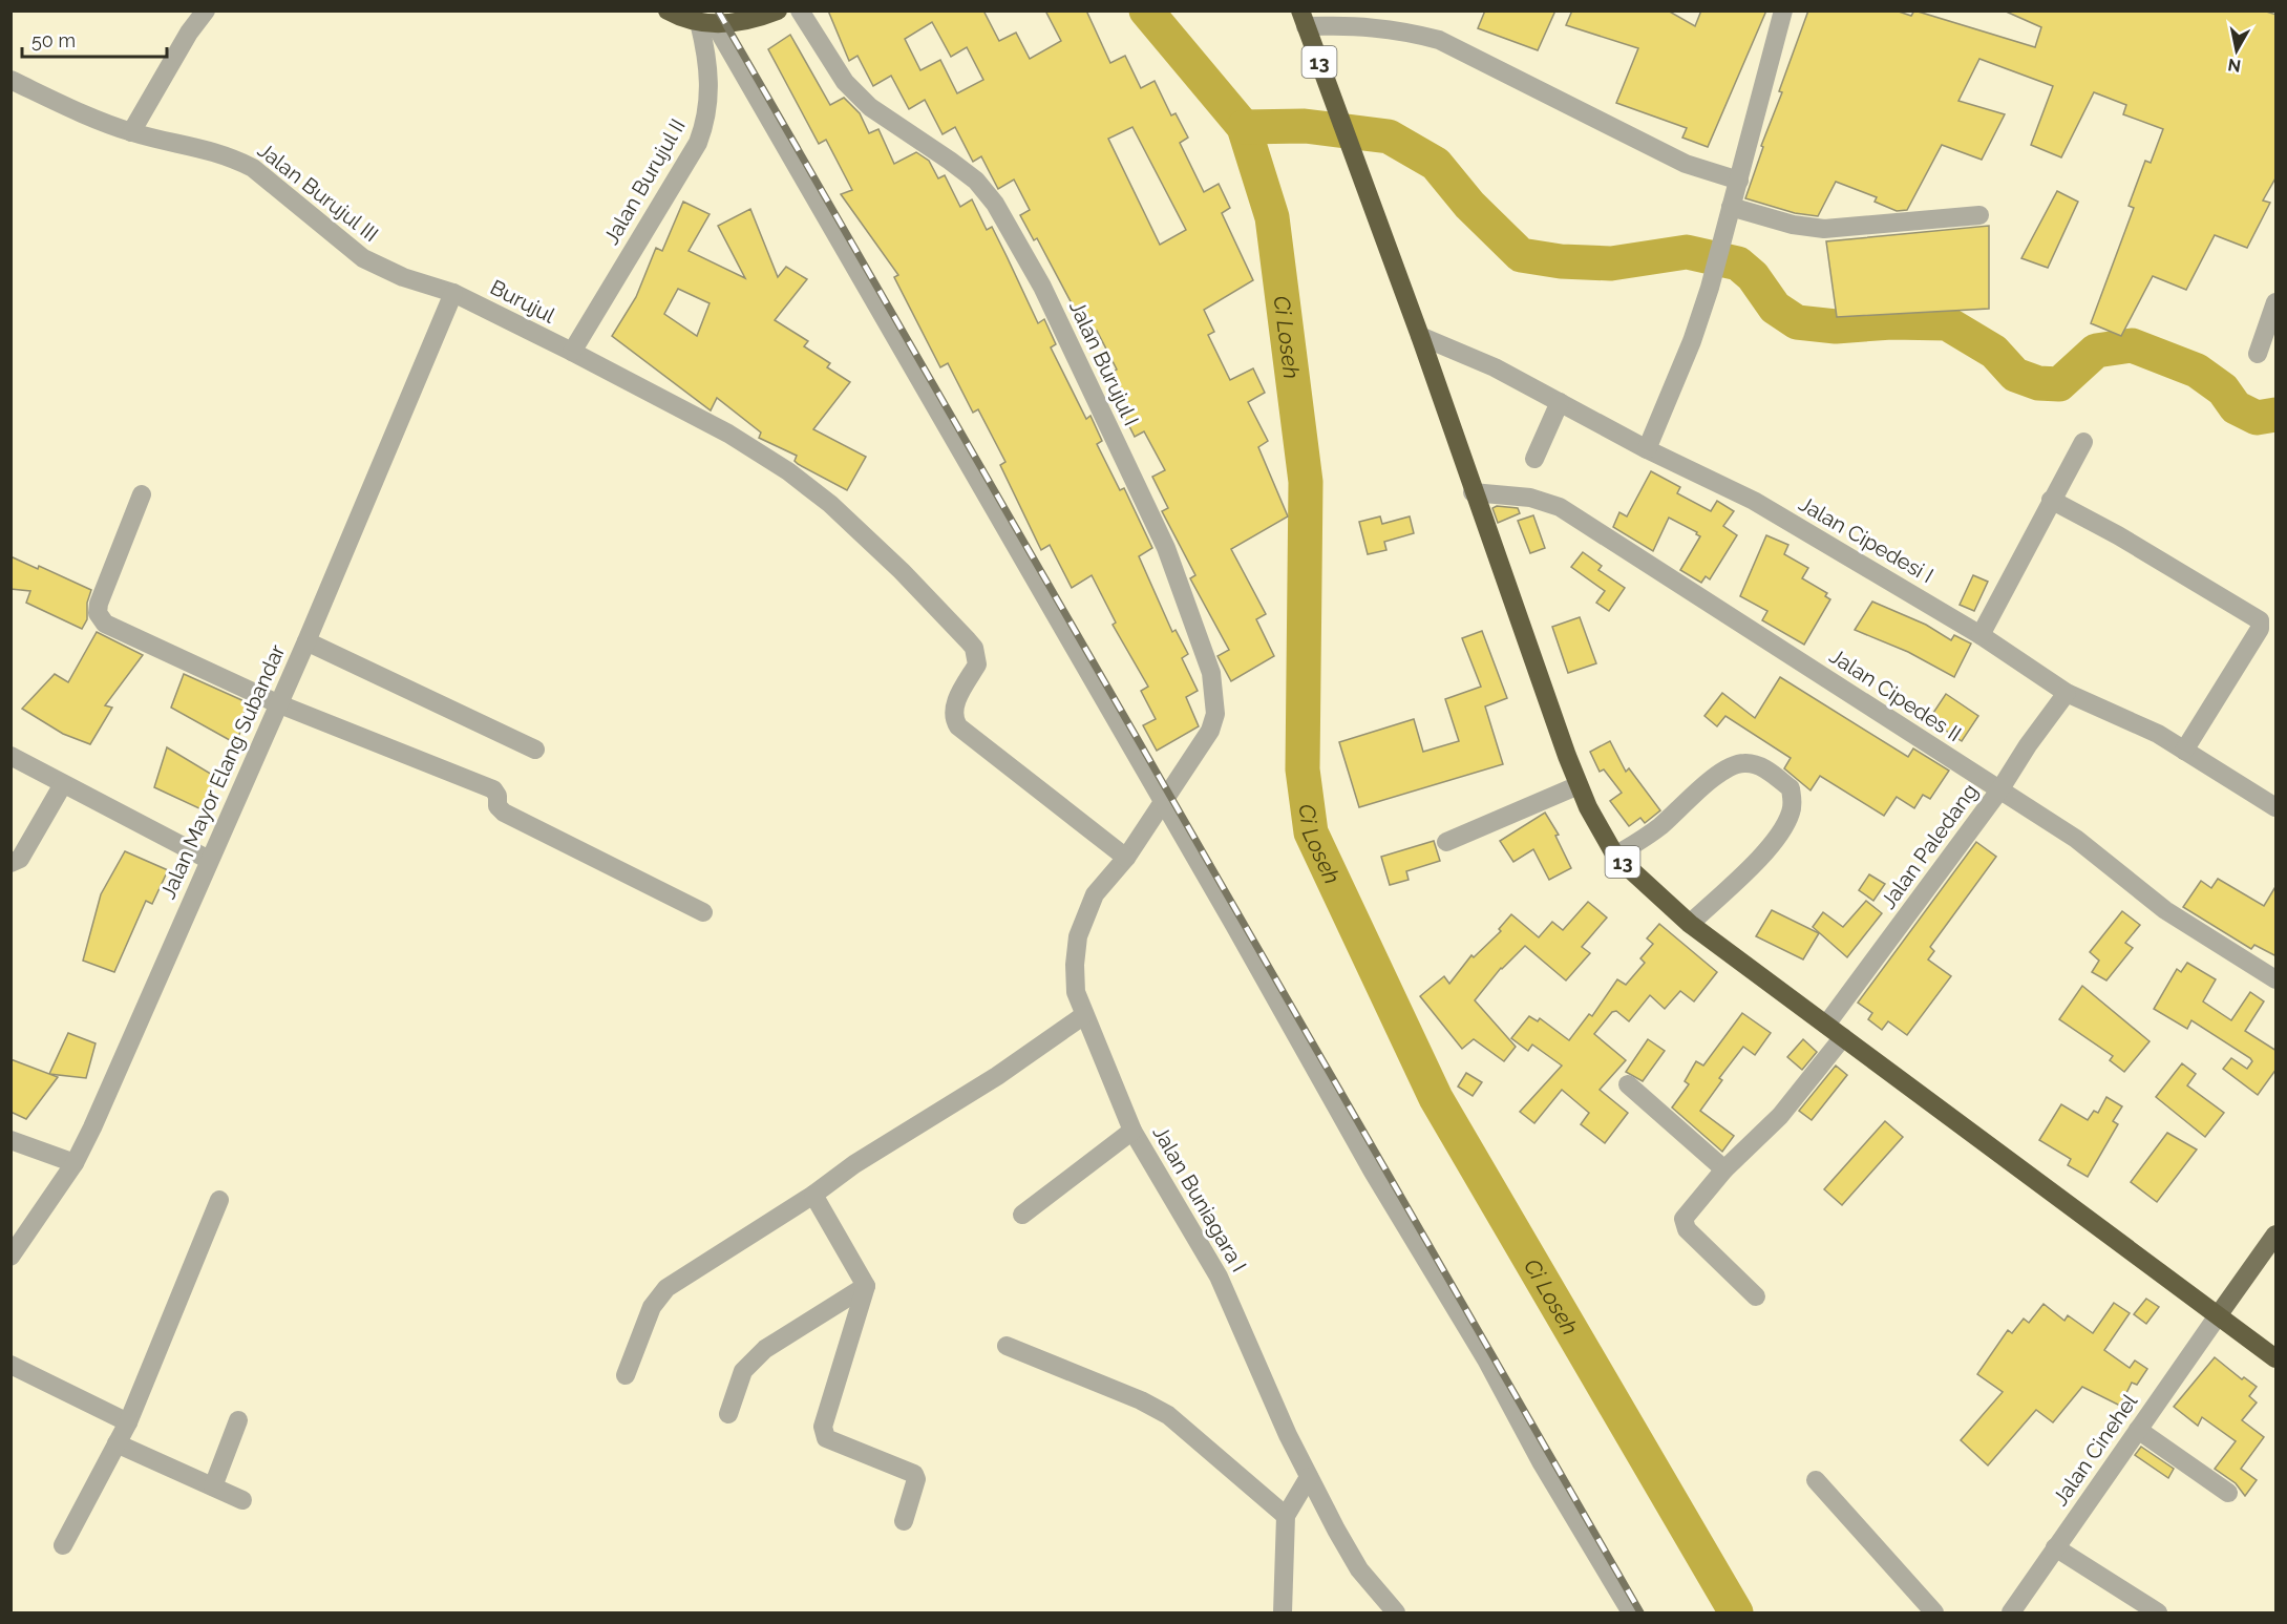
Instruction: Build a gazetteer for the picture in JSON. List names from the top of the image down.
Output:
{
  "streets": {
    "highway": ["13"],
    "street": [
      "Jalan Burujul II",
      "Jalan Burujul III",
      "Burujul",
      "Jalan Burujul I",
      "Jalan Cipedesi I",
      "Jalan Cipedes II",
      "Jalan Mayor Elang Subandar",
      "Jalan Paledang",
      "Jalan Buniagara I",
      "Jalan Cinehel"
    ]
  },
  "crossings": [
    ["13", "Jalan Cipedesi I"],
    ["13", "Jalan Cipedes II"],
    ["13", "Jalan Paledang"],
    ["13", "Jalan Cinehel"],
    ["Jalan Burujul II", "Burujul"],
    ["Jalan Burujul III", "Burujul"],
    ["Jalan Burujul III", "Jalan Mayor Elang Subandar"],
    ["Burujul", "Jalan Mayor Elang Subandar"],
    ["Burujul", "Jalan Buniagara I"],
    ["Jalan Burujul I", "Jalan Buniagara I"],
    ["Jalan Cipedesi I", "Jalan Paledang"],
    ["Jalan Cipedes II", "Jalan Paledang"]
  ],
  "water": ["Ci Loseh"],
  "scale_bar": "50 m",
  "north": "bottom"
}
